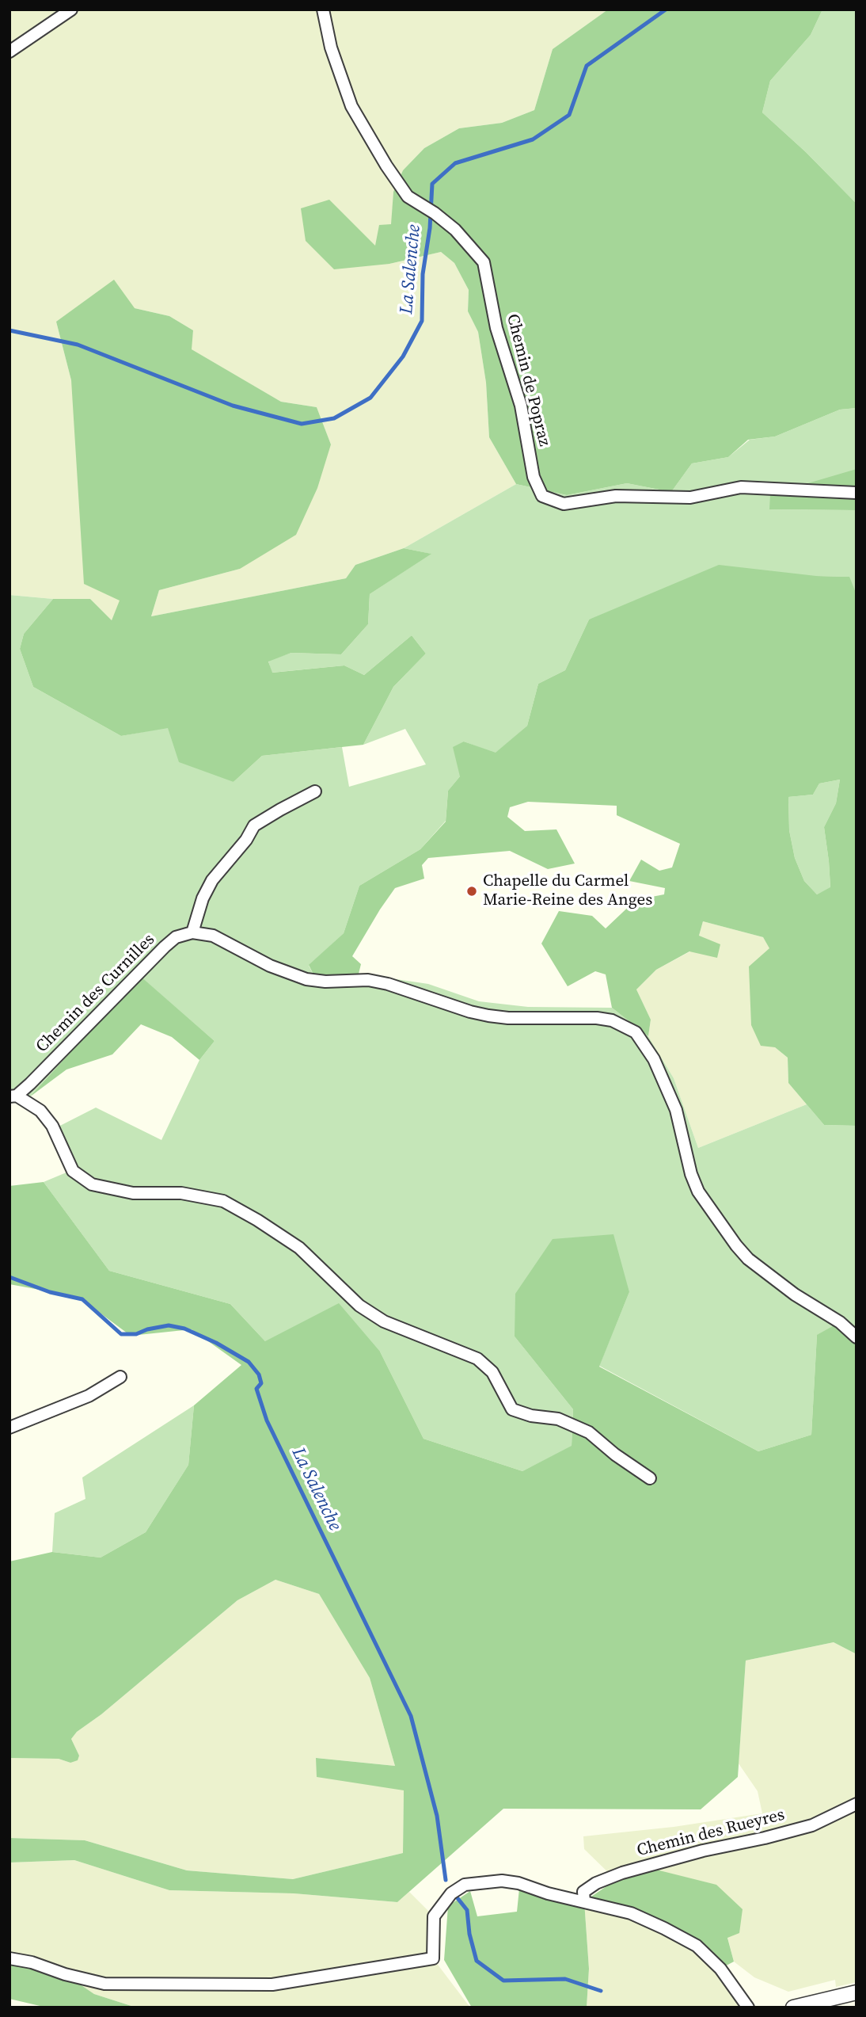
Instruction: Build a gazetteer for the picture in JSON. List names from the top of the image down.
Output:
{
  "streets": {
    "street": ["Chemin de Popraz", "Chemin des Curnilles", "Chemin des Rueyres"]
  },
  "water": ["La Salenche"],
  "places": ["Chapelle du Carmel Marie-Reine des Anges"]
}
